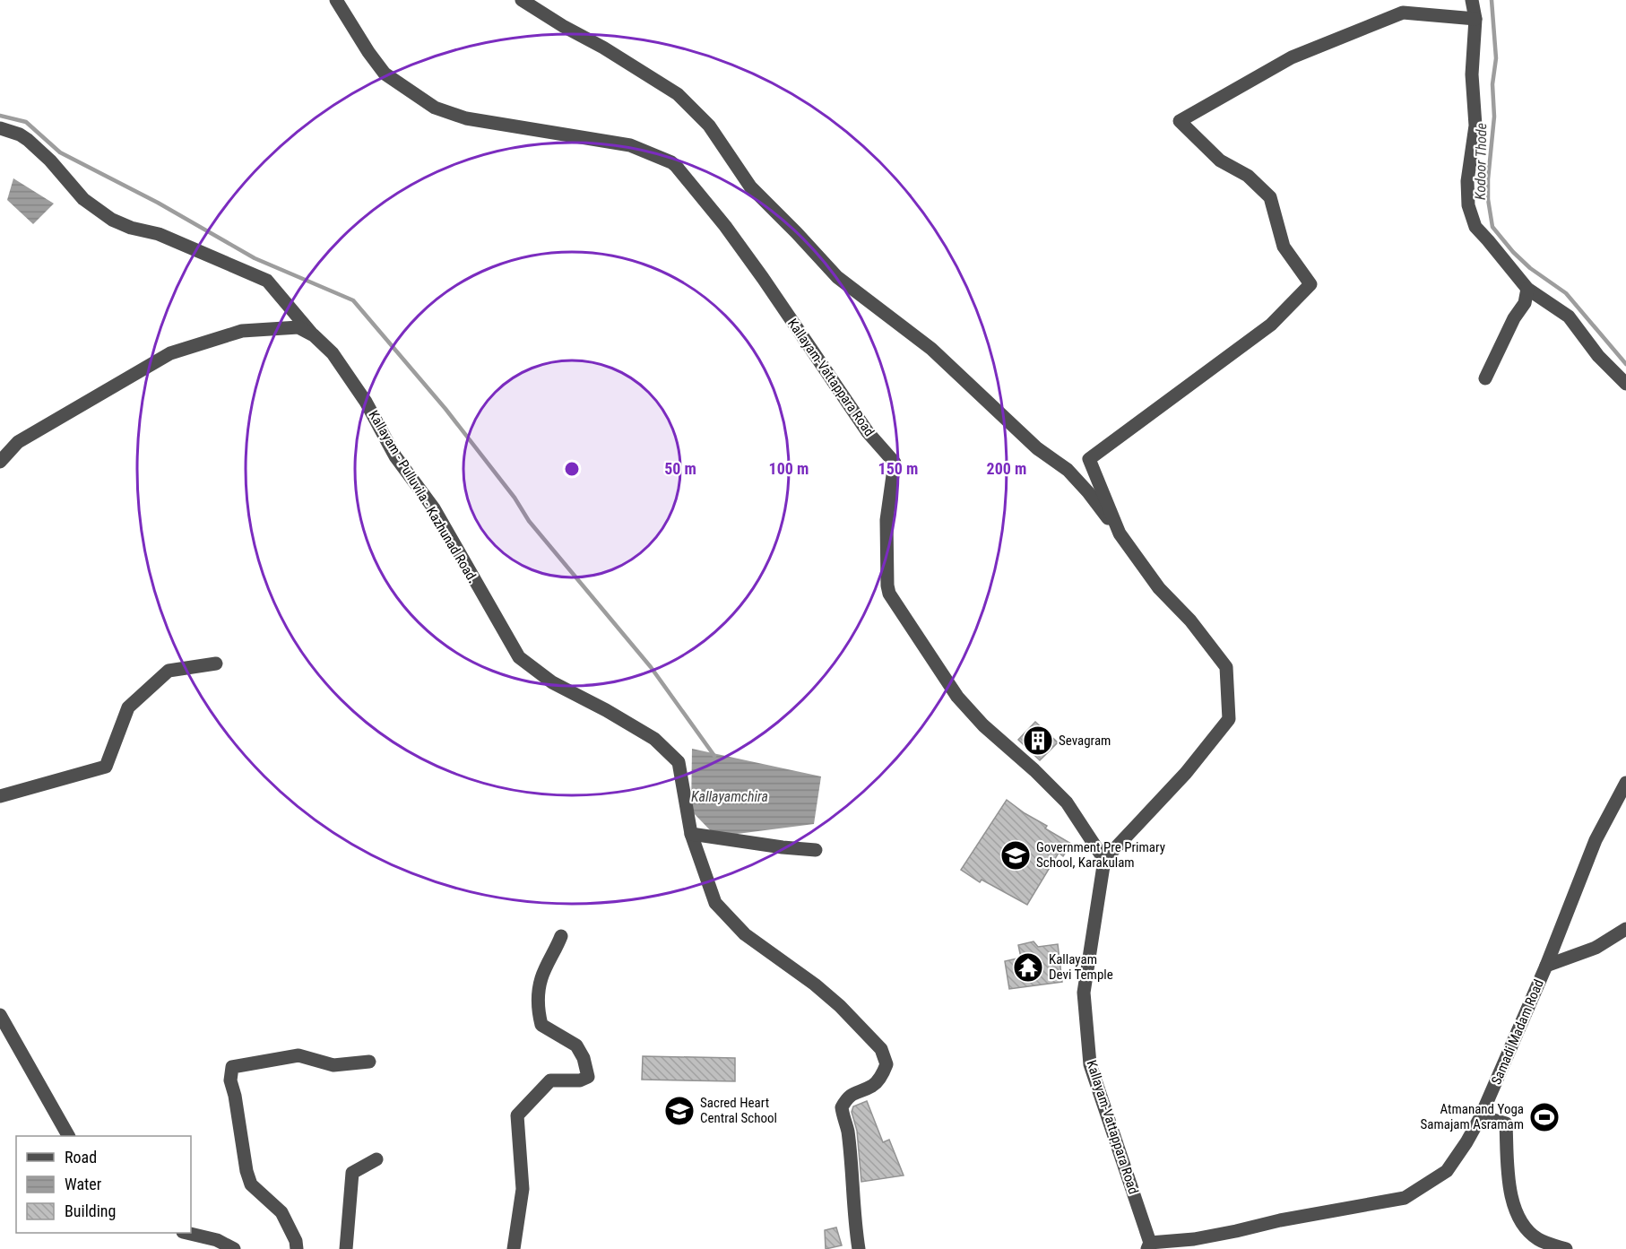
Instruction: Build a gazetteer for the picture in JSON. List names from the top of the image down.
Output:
{
  "streets": {
    "street": ["Kallayam-Vattappara Road", "Kallayam - Pulluvila - Kazhunad Road.", "Samadi Madam Road"]
  },
  "crossings": [
    ["Kallayam-Vattappara Road", "Samadi Madam Road"]
  ],
  "water": ["Kodoor Thode", "Kallayamchira"],
  "places": {
    "building": ["Sevagram"],
    "school or university": ["Government Pre Primary School, Karakulam", "Sacred Heart Central School"],
    "temple": ["Kallayam Devi Temple"],
    "sports": ["Atmanand Yoga Samajam Asramam"]
  },
  "legend": ["Road", "Water", "Building"],
  "rings": [
    "50 m",
    "100 m",
    "150 m",
    "200 m"
  ]
}
